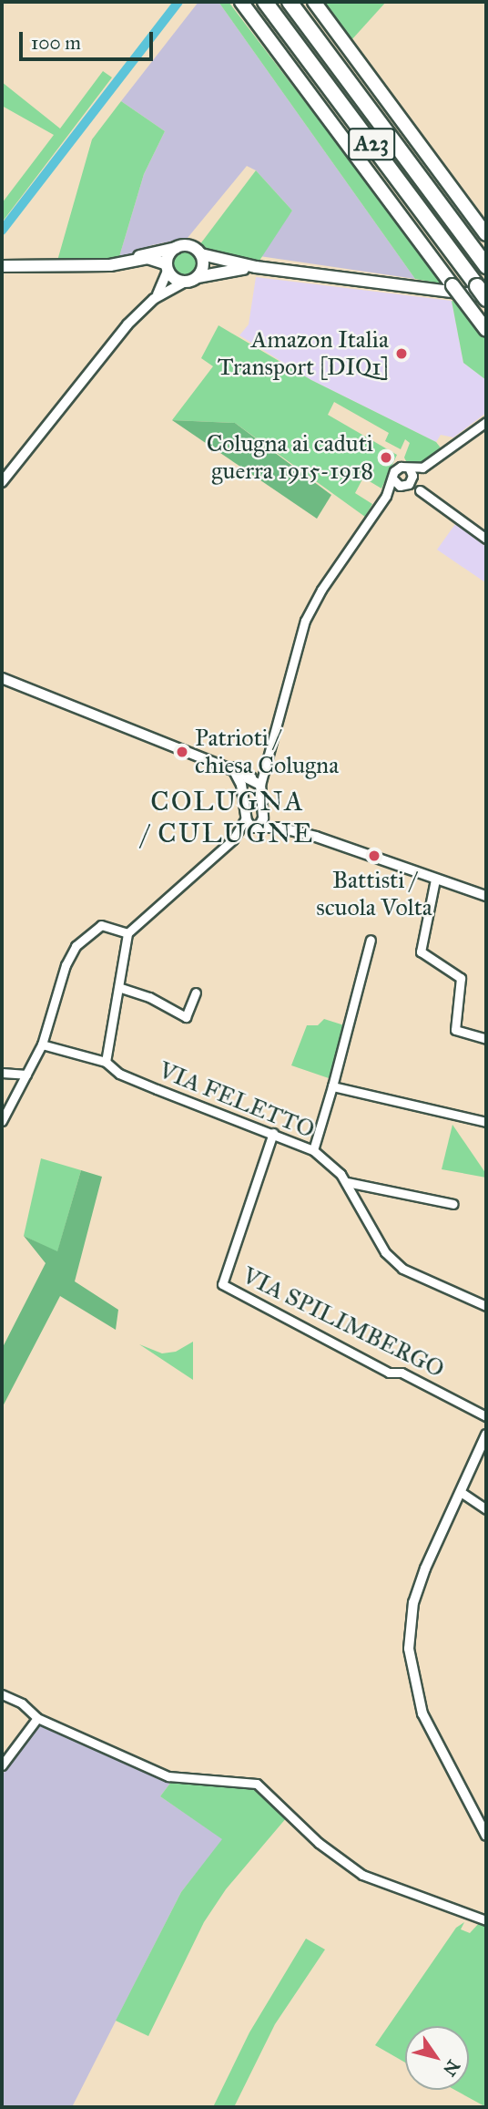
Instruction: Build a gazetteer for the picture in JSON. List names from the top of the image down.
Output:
{
  "streets": {
    "highway": ["A23"],
    "street": ["VIA FELETTO", "VIA SPILIMBERGO"]
  },
  "crossings": [
    ["VIA FELETTO", "VIA SPILIMBERGO"]
  ],
  "districts": ["COLUGNA / CULUGNE"],
  "places": [
    "Amazon Italia Transport [DIQ1]",
    "Colugna ai caduti guerra 1915-1918",
    "Patrioti / chiesa Colugna",
    "Battisti / scuola Volta"
  ],
  "scale_bar": "100 m",
  "north": "bottom right"
}
